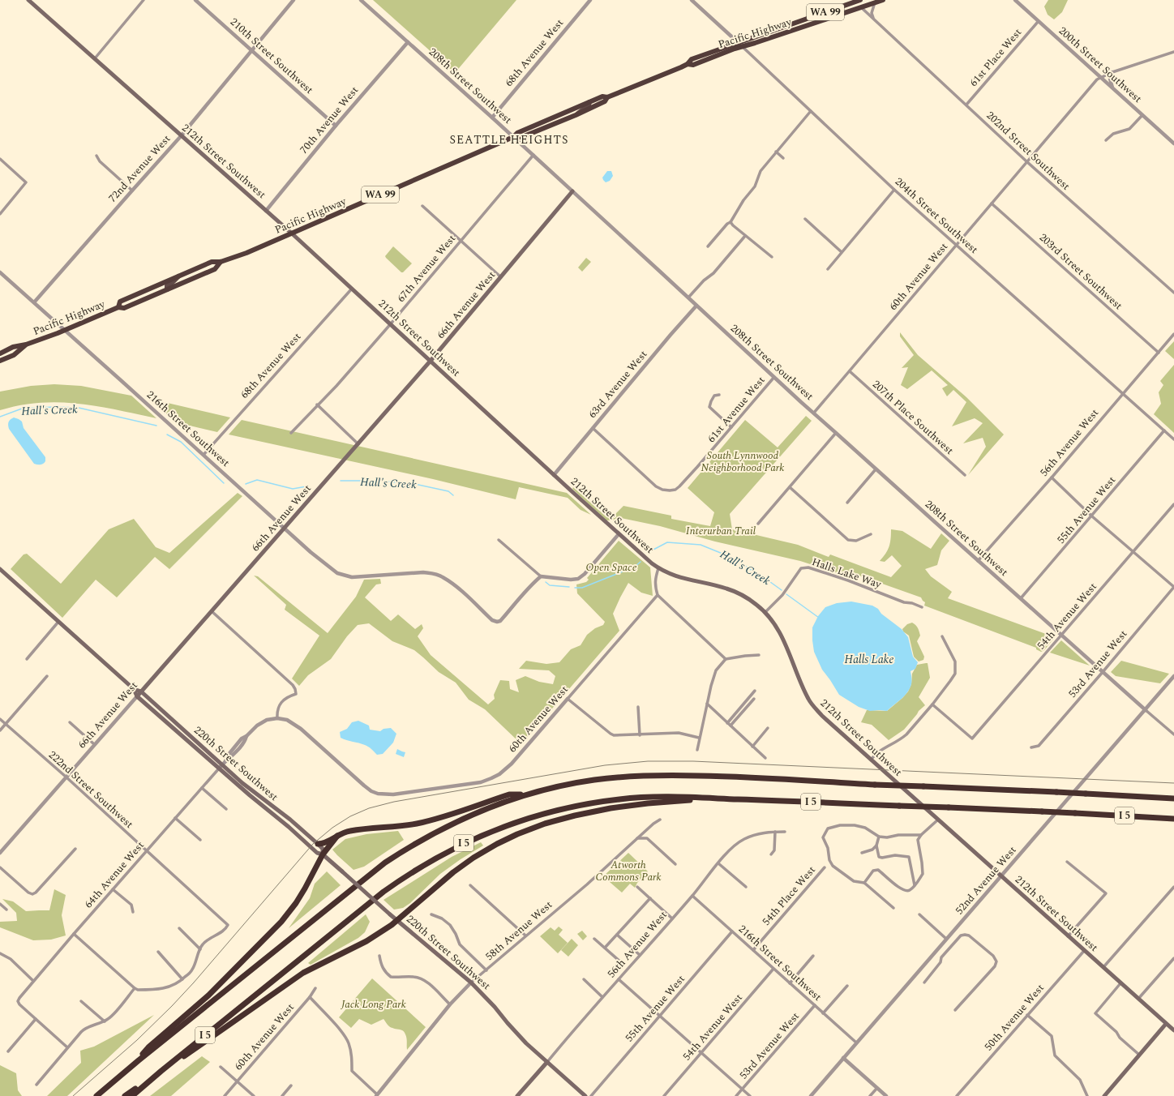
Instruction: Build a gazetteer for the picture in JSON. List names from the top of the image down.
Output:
{
  "streets": {
    "highway": ["WA 99", "Pacific Highway", "I 5"],
    "main road": [
      "212th Street Southwest",
      "66th Avenue West",
      "56th Avenue West",
      "220th Street Southwest"
    ],
    "street": [
      "68th Avenue West",
      "210th Street Southwest",
      "61st Place West",
      "200th Street Southwest",
      "208th Street Southwest",
      "70th Avenue West",
      "202nd Street Southwest",
      "72nd Avenue West",
      "204th Street Southwest",
      "67th Avenue West",
      "203rd Street Southwest",
      "60th Avenue West",
      "63rd Avenue West",
      "61st Avenue West",
      "207th Place Southwest",
      "216th Street Southwest",
      "55th Avenue West",
      "Halls Lake Way",
      "54th Avenue West",
      "53rd Avenue West",
      "222nd Street Southwest",
      "64th Avenue West",
      "52nd Avenue West",
      "54th Place West",
      "58th Avenue West",
      "50th Avenue West"
    ]
  },
  "crossings": [
    ["Pacific Highway", "208th Street Southwest"],
    ["Pacific Highway", "202nd Street Southwest"],
    ["Pacific Highway", "212th Street Southwest"],
    ["Pacific Highway", "204th Street Southwest"],
    ["Pacific Highway", "216th Street Southwest"],
    ["68th Avenue West", "208th Street Southwest"],
    ["68th Avenue West", "212th Street Southwest"],
    ["68th Avenue West", "216th Street Southwest"],
    ["210th Street Southwest", "70th Avenue West"],
    ["210th Street Southwest", "72nd Avenue West"],
    ["61st Place West", "200th Street Southwest"],
    ["61st Place West", "202nd Street Southwest"],
    ["200th Street Southwest", "60th Avenue West"],
    ["208th Street Southwest", "70th Avenue West"],
    ["208th Street Southwest", "67th Avenue West"],
    ["208th Street Southwest", "60th Avenue West"],
    ["208th Street Southwest", "66th Avenue West"],
    ["208th Street Southwest", "63rd Avenue West"],
    ["208th Street Southwest", "61st Avenue West"],
    ["208th Street Southwest", "56th Avenue West"],
    ["208th Street Southwest", "55th Avenue West"],
    ["208th Street Southwest", "54th Avenue West"],
    ["208th Street Southwest", "53rd Avenue West"],
    ["208th Street Southwest", "52nd Avenue West"],
    ["70th Avenue West", "212th Street Southwest"],
    ["202nd Street Southwest", "60th Avenue West"],
    ["212th Street Southwest", "72nd Avenue West"],
    ["212th Street Southwest", "67th Avenue West"],
    ["212th Street Southwest", "66th Avenue West"],
    ["212th Street Southwest", "63rd Avenue West"],
    ["212th Street Southwest", "Halls Lake Way"],
    ["212th Street Southwest", "52nd Avenue West"],
    ["212th Street Southwest", "50th Avenue West"],
    ["72nd Avenue West", "216th Street Southwest"],
    ["204th Street Southwest", "60th Avenue West"],
    ["204th Street Southwest", "56th Avenue West"],
    ["204th Street Southwest", "55th Avenue West"],
    ["203rd Street Southwest", "60th Avenue West"],
    ["203rd Street Southwest", "56th Avenue West"],
    ["60th Avenue West", "207th Place Southwest"],
    ["60th Avenue West", "64th Avenue West"],
    ["66th Avenue West", "216th Street Southwest"],
    ["66th Avenue West", "220th Street Southwest"],
    ["66th Avenue West", "222nd Street Southwest"],
    ["63rd Avenue West", "61st Avenue West"],
    ["216th Street Southwest", "56th Avenue West"],
    ["216th Street Southwest", "55th Avenue West"],
    ["216th Street Southwest", "54th Avenue West"],
    ["216th Street Southwest", "53rd Avenue West"],
    ["216th Street Southwest", "52nd Avenue West"],
    ["216th Street Southwest", "54th Place West"],
    ["56th Avenue West", "220th Street Southwest"],
    ["220th Street Southwest", "64th Avenue West"],
    ["220th Street Southwest", "58th Avenue West"],
    ["222nd Street Southwest", "64th Avenue West"]
  ],
  "districts": ["SEATTLE HEIGHTS"],
  "water": ["Hall's Creek", "Halls Lake"],
  "parks": [
    "South Lynnwood Neighborhood Park",
    "Interurban Trail",
    "Open Space",
    "Atworth Commons Park",
    "Jack Long Park"
  ]
}
